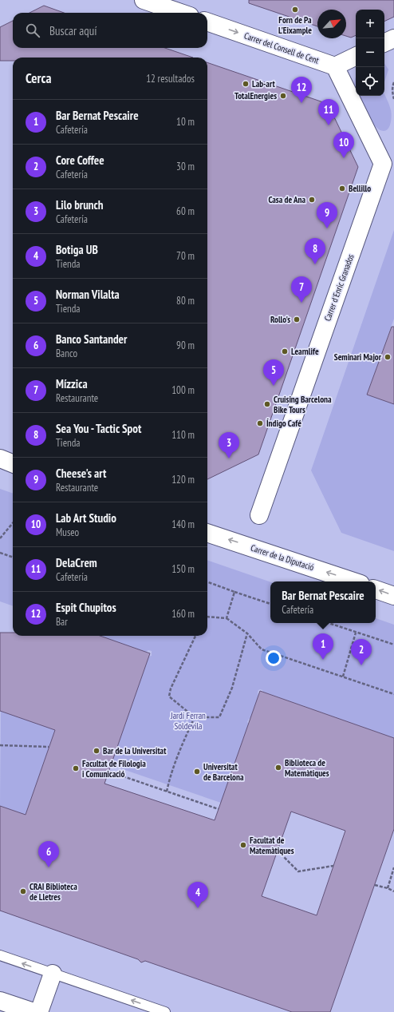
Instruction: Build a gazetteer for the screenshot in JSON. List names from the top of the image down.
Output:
{
  "streets": {
    "street": ["Carrer del Consell de Cent", "Carrer d'Enric Granados", "Carrer de la Diputació"]
  },
  "crossings": [
    ["Carrer del Consell de Cent", "Carrer d'Enric Granados"]
  ],
  "one_way": ["Carrer del Consell de Cent", "Carrer de la Diputació"],
  "parks": ["Jardí Ferran Soldevila"],
  "places": [
    "Forn de Pa L'Eixample",
    "Lab-art",
    "TotalEnergies",
    "Bellillo",
    "Casa de Ana",
    "Rollo's",
    "Learnlife",
    "Seminari Major",
    "Cruising Barcelona Bike Tours",
    "Índigo Café",
    "Bar de la Universitat",
    "Biblioteca de Matemàtiques",
    "Facultat de Filologia i Comunicació",
    "Universitat de Barcelona",
    "Facultat de Matemàtiques",
    "CRAI Biblioteca de Lletres"
  ],
  "north": "top right",
  "page": {
    "map_buttons": ["+", "−"],
    "search": "Buscar aquí",
    "heading": ["Cerca", "12 resultados"],
    "pins": [
      "12",
      "11",
      "10",
      "9",
      "8",
      "7",
      "5",
      "3",
      "1",
      "2",
      "6",
      "4"
    ],
    "list": [
      {
        "mark": "1",
        "name": "Bar Bernat Pescaire",
        "note": "Cafetería",
        "value": "10 m"
      },
      {
        "mark": "2",
        "name": "Core Coffee",
        "note": "Cafetería",
        "value": "30 m"
      },
      {
        "mark": "3",
        "name": "Lilo brunch",
        "note": "Cafetería",
        "value": "60 m"
      },
      {
        "mark": "4",
        "name": "Botiga UB",
        "note": "Tienda",
        "value": "70 m"
      },
      {
        "mark": "5",
        "name": "Norman Vilalta",
        "note": "Tienda",
        "value": "80 m"
      },
      {
        "mark": "6",
        "name": "Banco Santander",
        "note": "Banco",
        "value": "90 m"
      },
      {
        "mark": "7",
        "name": "Mízzica",
        "note": "Restaurante",
        "value": "100 m"
      },
      {
        "mark": "8",
        "name": "Sea You - Tactic Spot",
        "note": "Tienda",
        "value": "110 m"
      },
      {
        "mark": "9",
        "name": "Cheese's art",
        "note": "Restaurante",
        "value": "120 m"
      },
      {
        "mark": "10",
        "name": "Lab Art Studio",
        "note": "Museo",
        "value": "140 m"
      },
      {
        "mark": "11",
        "name": "DelaCrem",
        "note": "Cafetería",
        "value": "150 m"
      },
      {
        "mark": "12",
        "name": "Espit Chupitos",
        "note": "Bar",
        "value": "160 m"
      }
    ],
    "popup": ["Bar Bernat Pescaire", "Cafetería"]
  }
}
